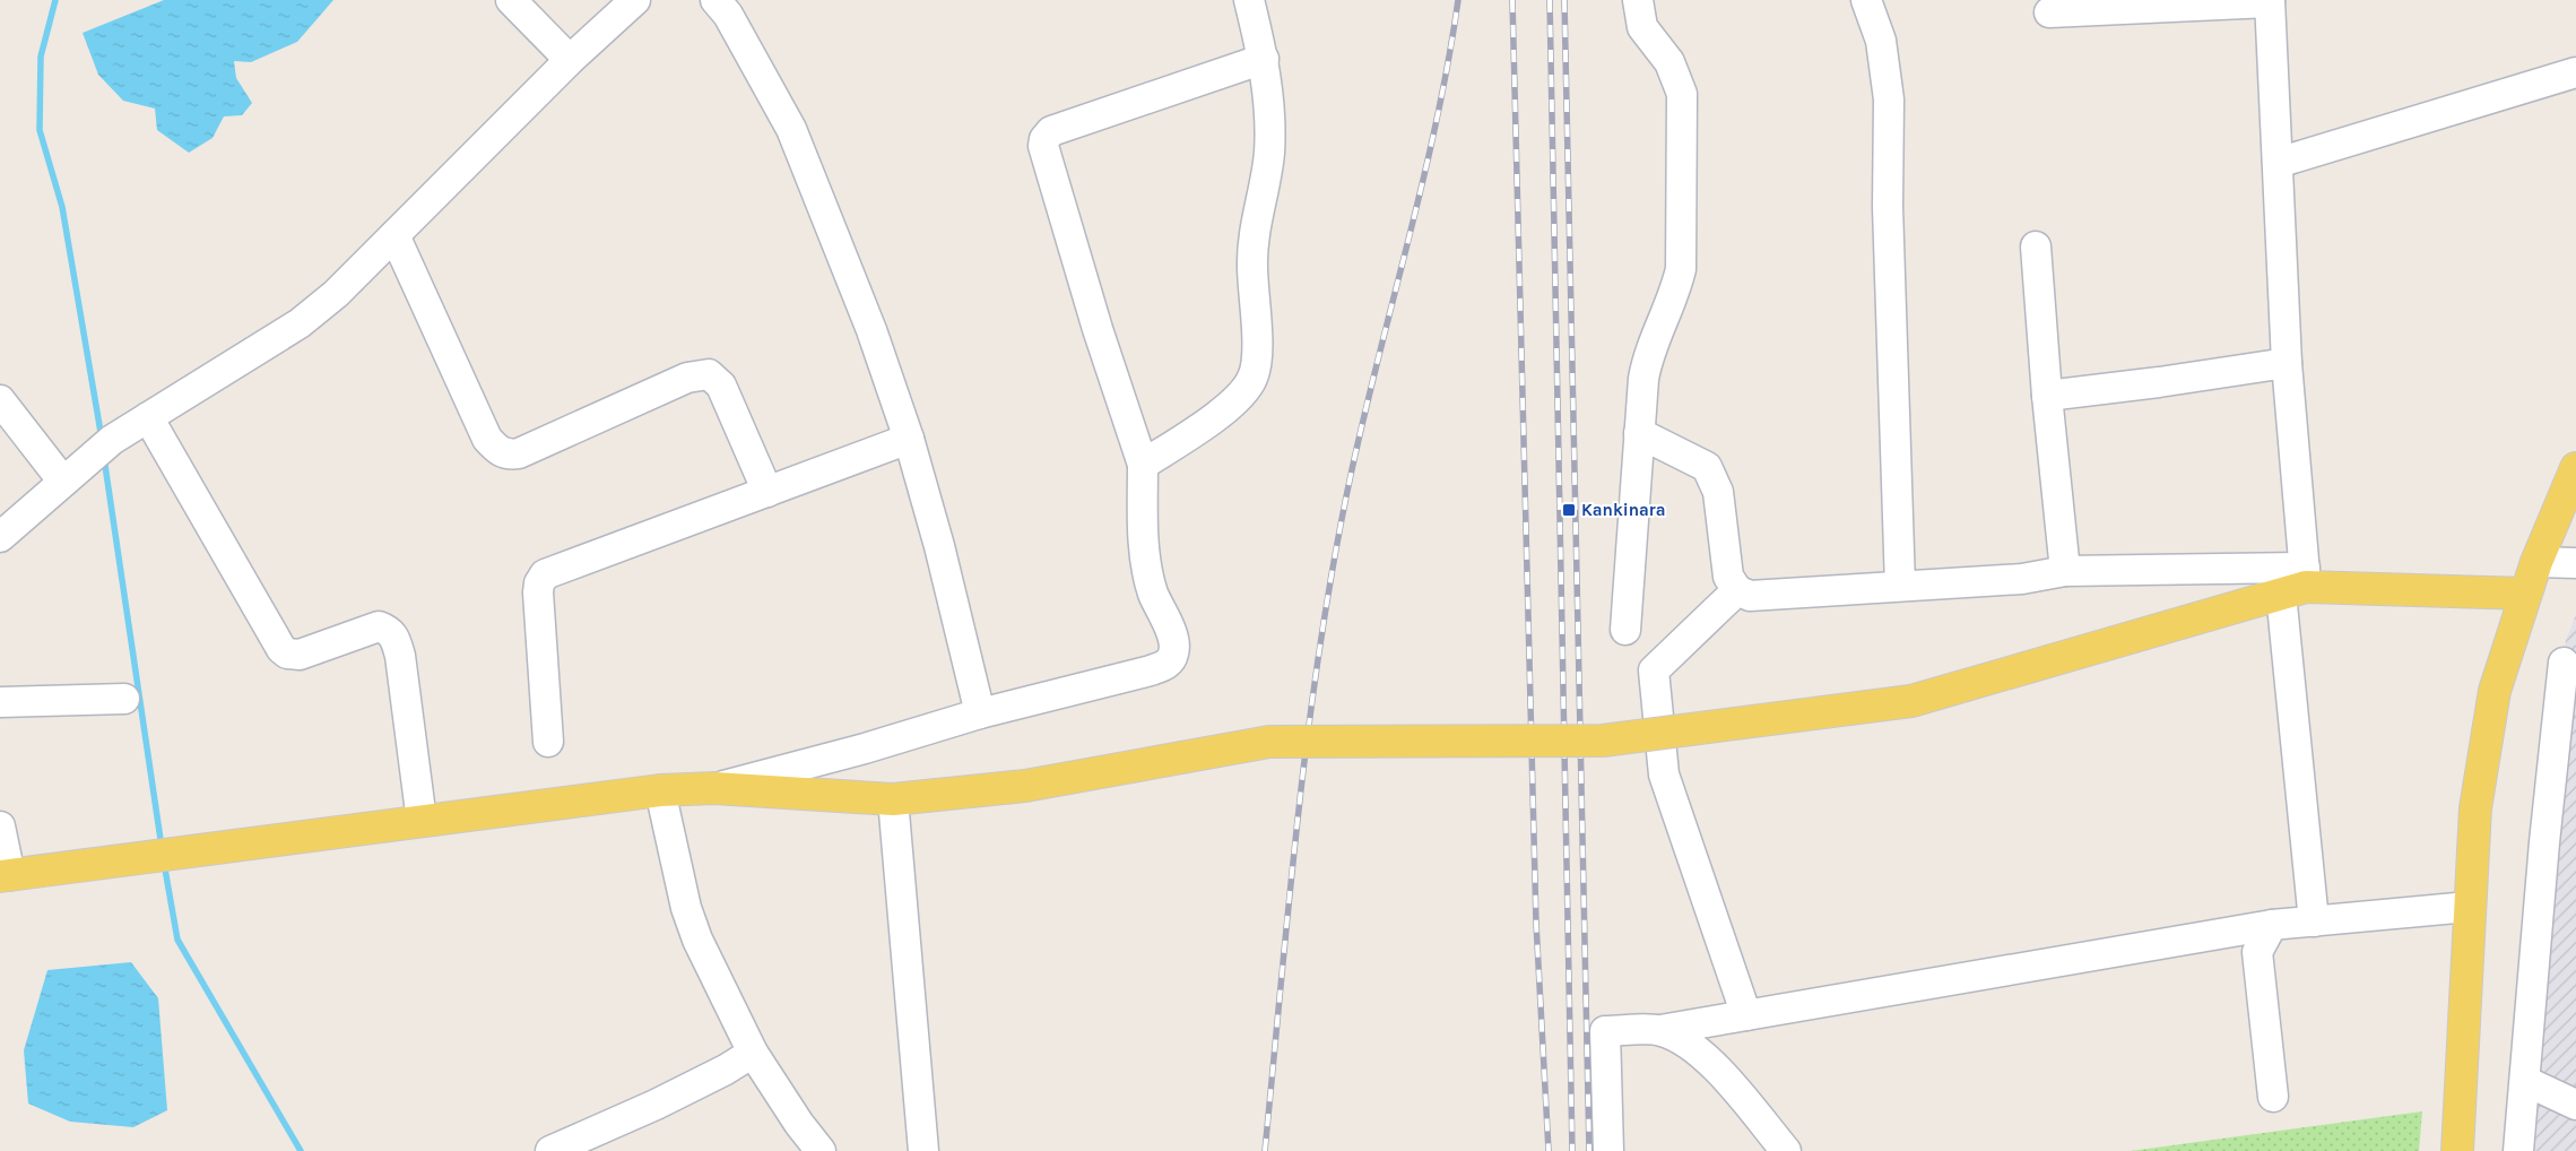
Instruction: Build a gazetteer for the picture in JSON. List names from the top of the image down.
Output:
{
  "places": {
    "transit": ["Kankinara"]
  }
}
